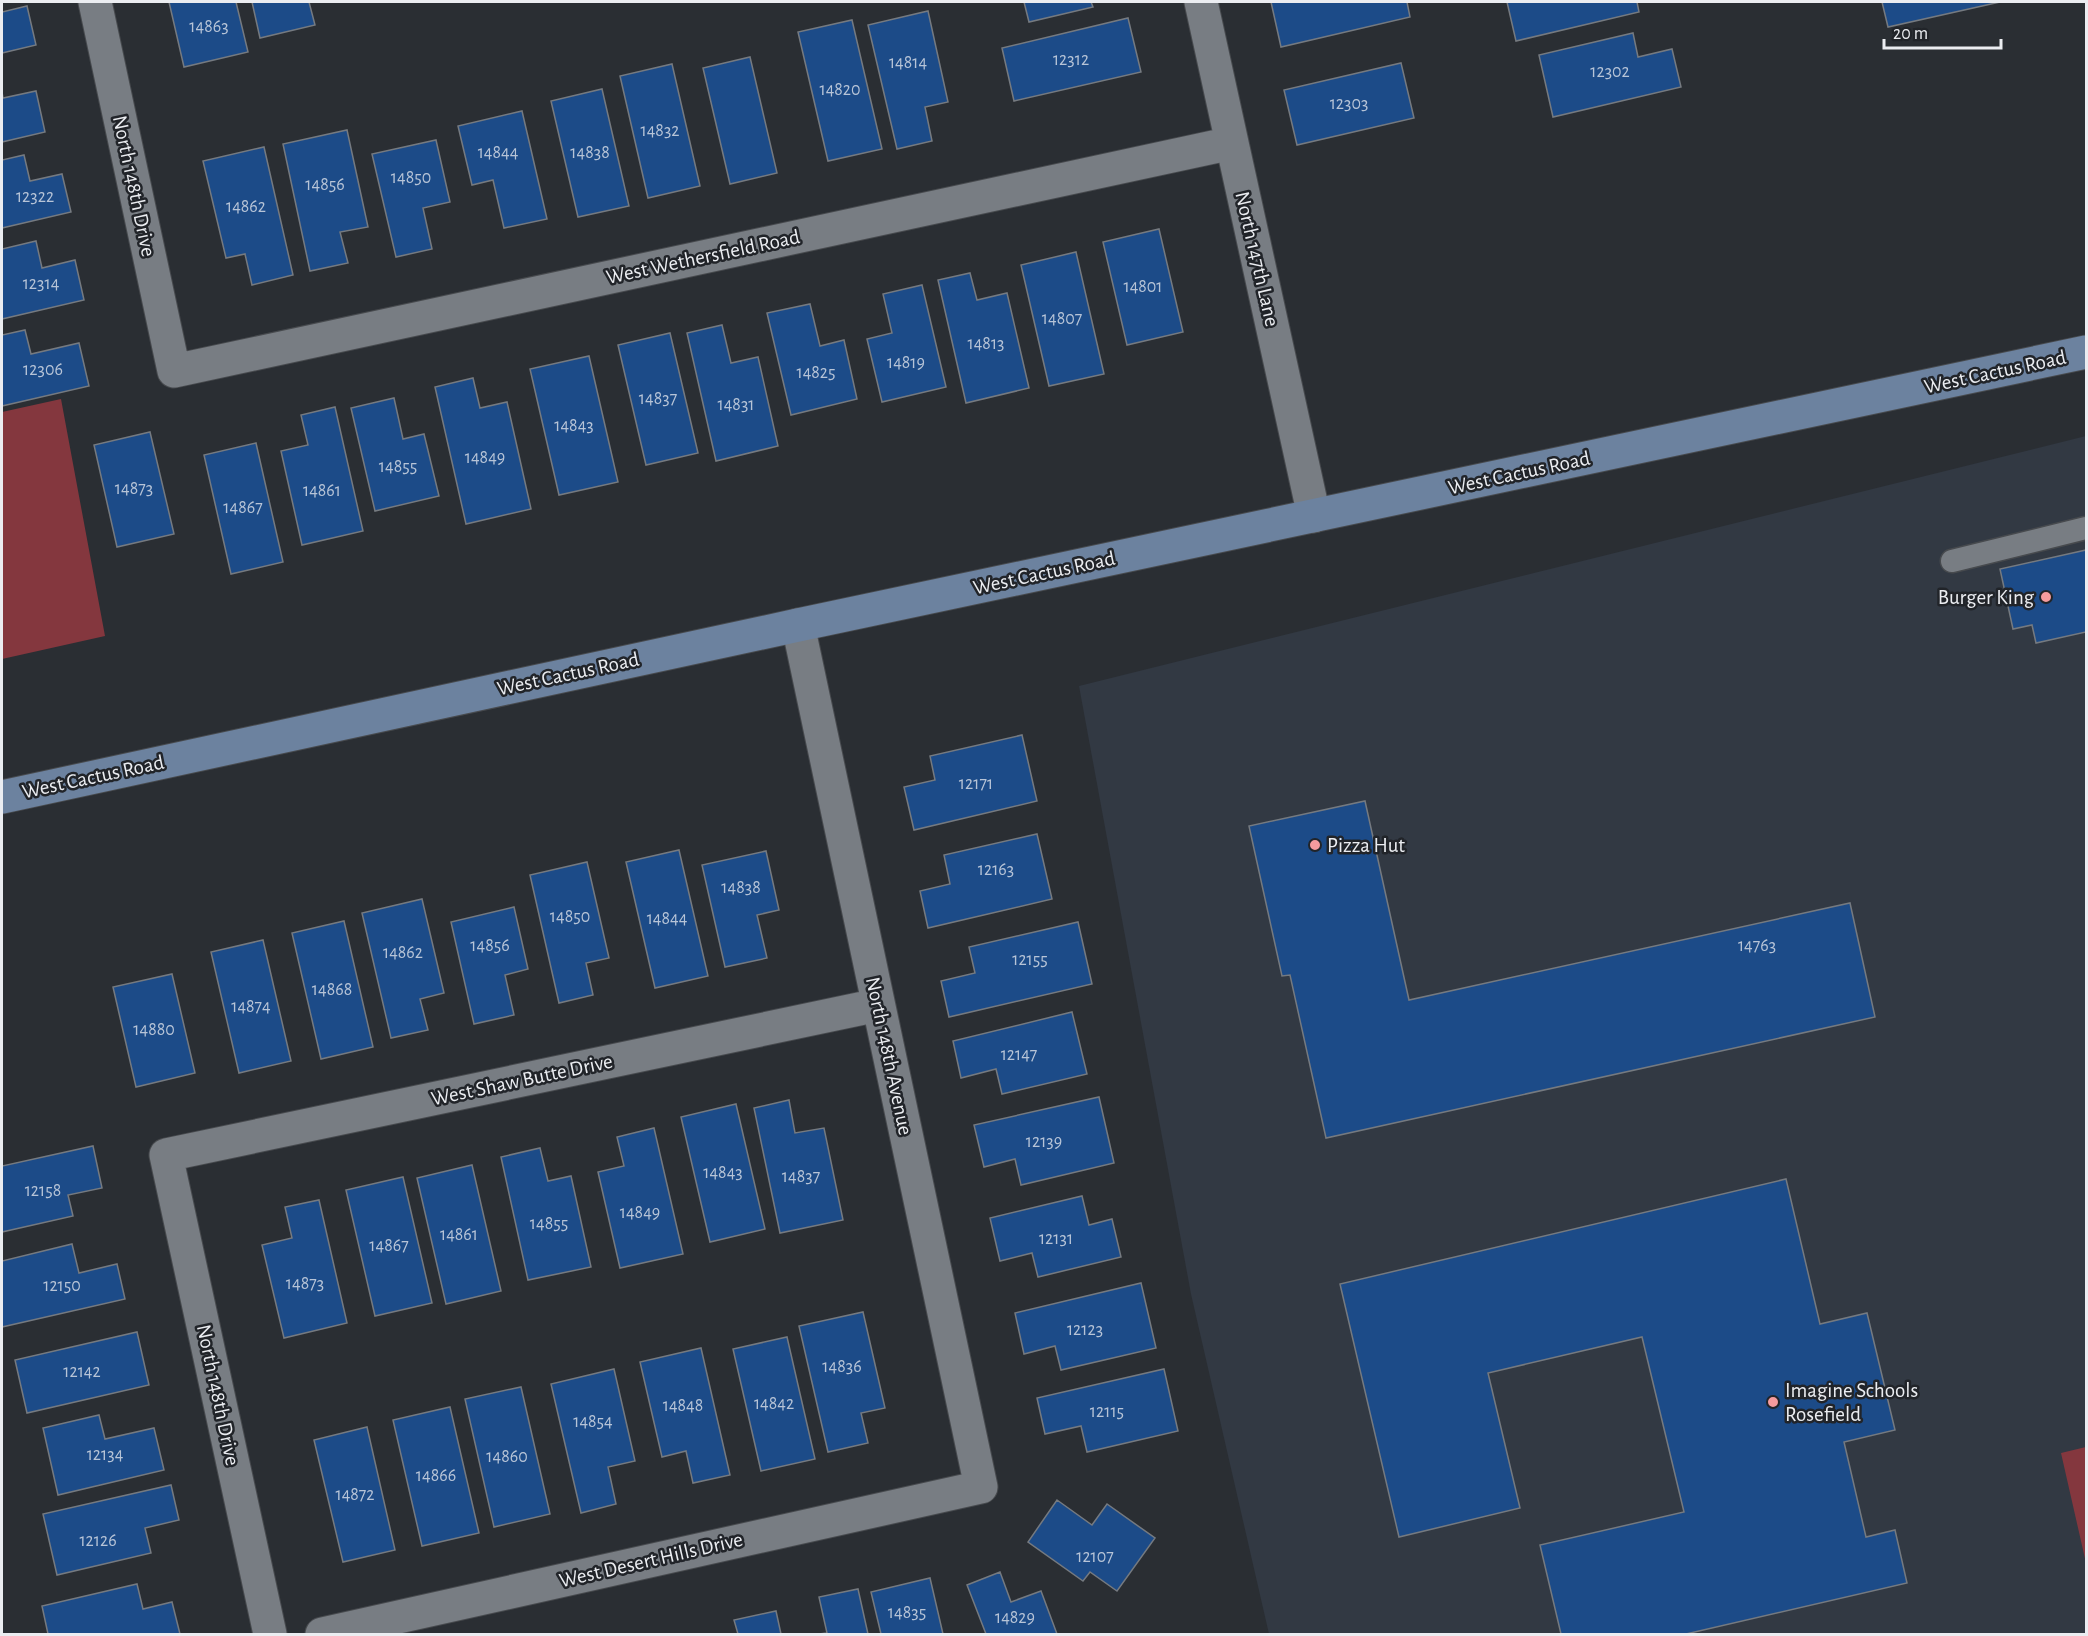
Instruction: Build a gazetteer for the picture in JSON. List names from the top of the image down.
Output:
{
  "streets": {
    "main road": ["West Cactus Road"],
    "street": [
      "North 148th Drive",
      "West Wethersfield Road",
      "North 147th Lane",
      "North 148th Avenue",
      "West Shaw Butte Drive",
      "West Desert Hills Drive"
    ]
  },
  "crossings": [
    ["North 148th Drive", "West Wethersfield Road"],
    ["North 148th Drive", "West Shaw Butte Drive"],
    ["West Wethersfield Road", "North 147th Lane"],
    ["North 147th Lane", "West Cactus Road"],
    ["West Cactus Road", "North 148th Avenue"],
    ["North 148th Avenue", "West Shaw Butte Drive"],
    ["North 148th Avenue", "West Desert Hills Drive"]
  ],
  "places": ["Burger King", "Pizza Hut", "Imagine Schools Rosefield"],
  "house_numbers": [
    "14863",
    "12312",
    "14814",
    "12302",
    "14820",
    "12303",
    "14832",
    "14844",
    "14838",
    "14850",
    "14856",
    "12322",
    "14862",
    "12314",
    "14801",
    "14807",
    "14813",
    "14819",
    "12306",
    "14825",
    "14837",
    "14831",
    "14843",
    "14849",
    "14855",
    "14873",
    "14861",
    "14867",
    "12171",
    "12163",
    "14838",
    "14850",
    "14844",
    "14856",
    "14763",
    "14862",
    "12155",
    "14868",
    "14874",
    "14880",
    "12147",
    "12139",
    "14843",
    "14837",
    "12158",
    "14849",
    "14855",
    "14861",
    "12131",
    "14867",
    "14873",
    "12150",
    "12123",
    "14836",
    "12142",
    "14842",
    "14848",
    "12115",
    "14854",
    "12134",
    "14860",
    "14866",
    "14872",
    "12126",
    "12107",
    "14835",
    "14829"
  ],
  "scale_bar": "20 m"
}
